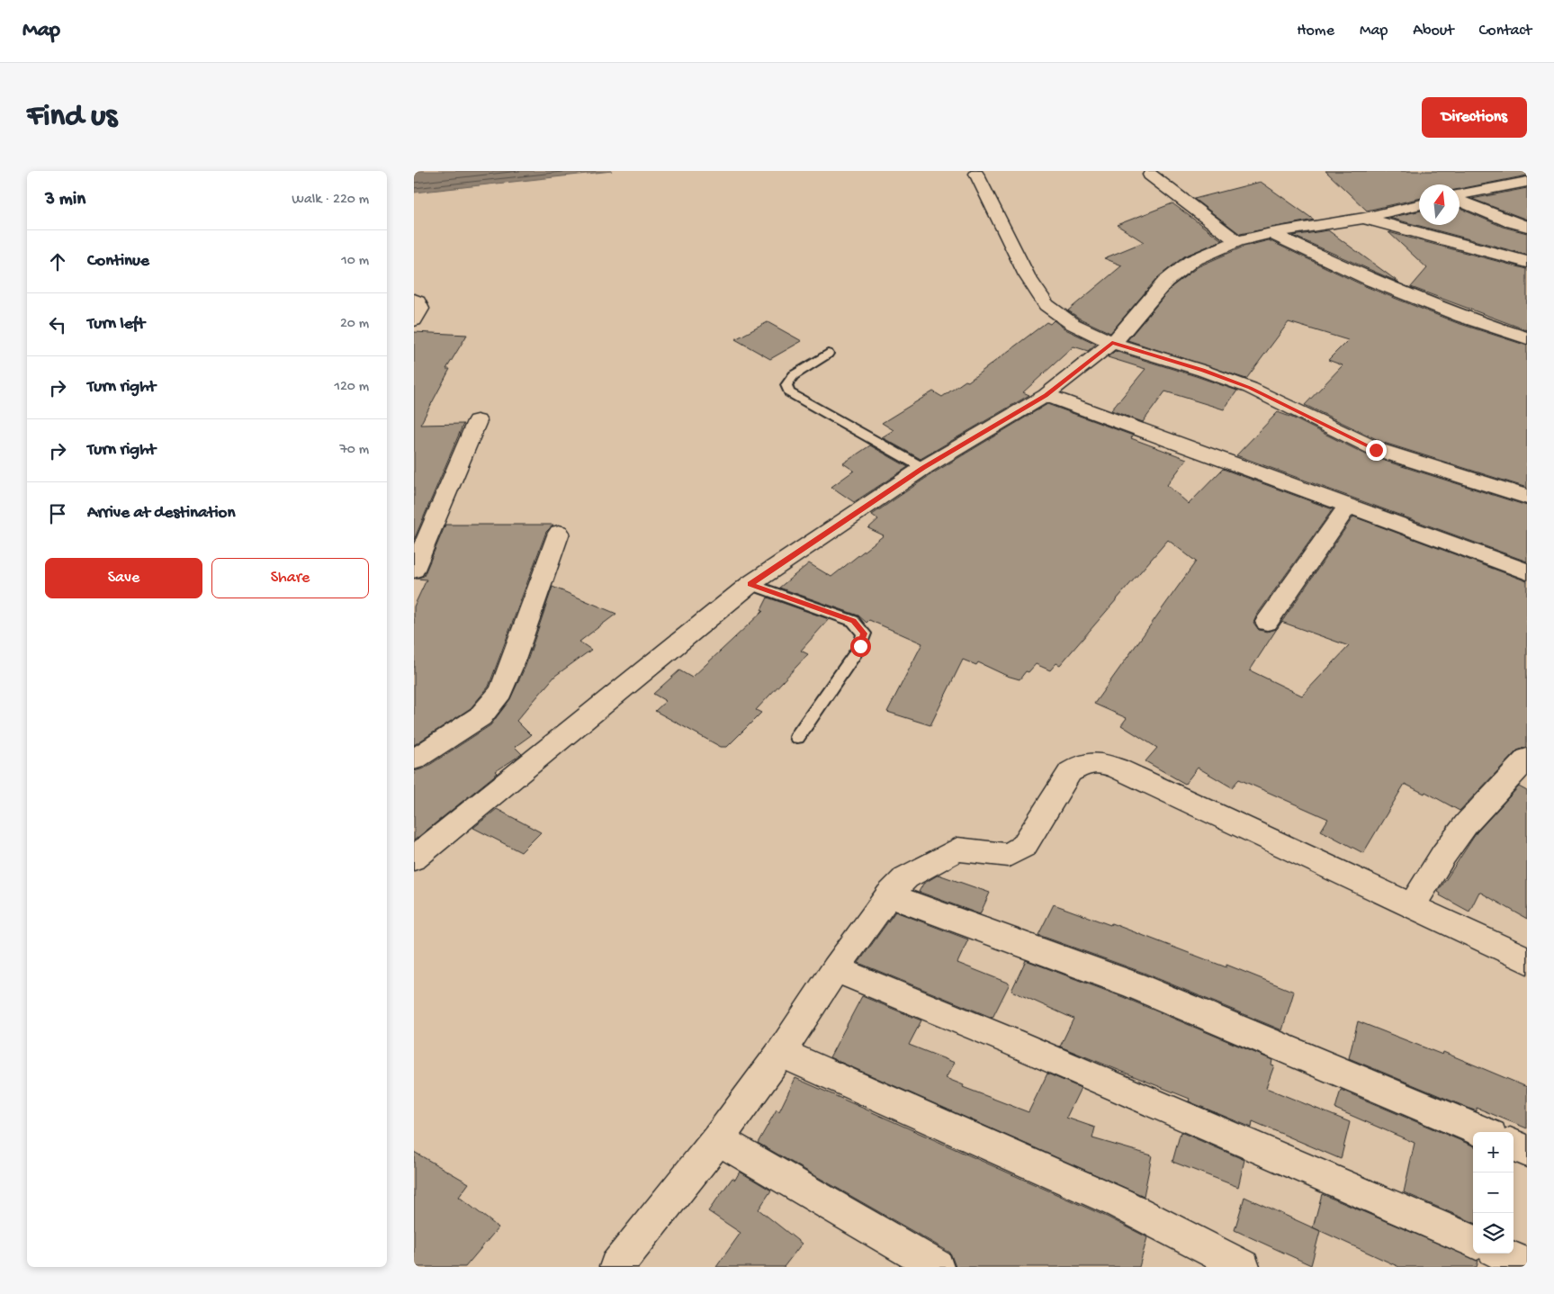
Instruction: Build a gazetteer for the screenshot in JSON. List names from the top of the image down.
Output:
{
  "north": "top",
  "page": {
    "header": "Map",
    "nav": [
      "Home",
      "Map",
      "About",
      "Contact"
    ],
    "buttons": [
      "Directions",
      ["Save", "Share"]
    ],
    "title": "Find us",
    "heading": ["3 min", "Walk · 220 m"],
    "list": [
      ["Continue", "10 m"],
      ["Turn left", "20 m"],
      ["Turn right", "120 m"],
      ["Turn right", "70 m"],
      "Arrive at destination"
    ],
    "map_buttons": ["+", "−"]
  }
}
